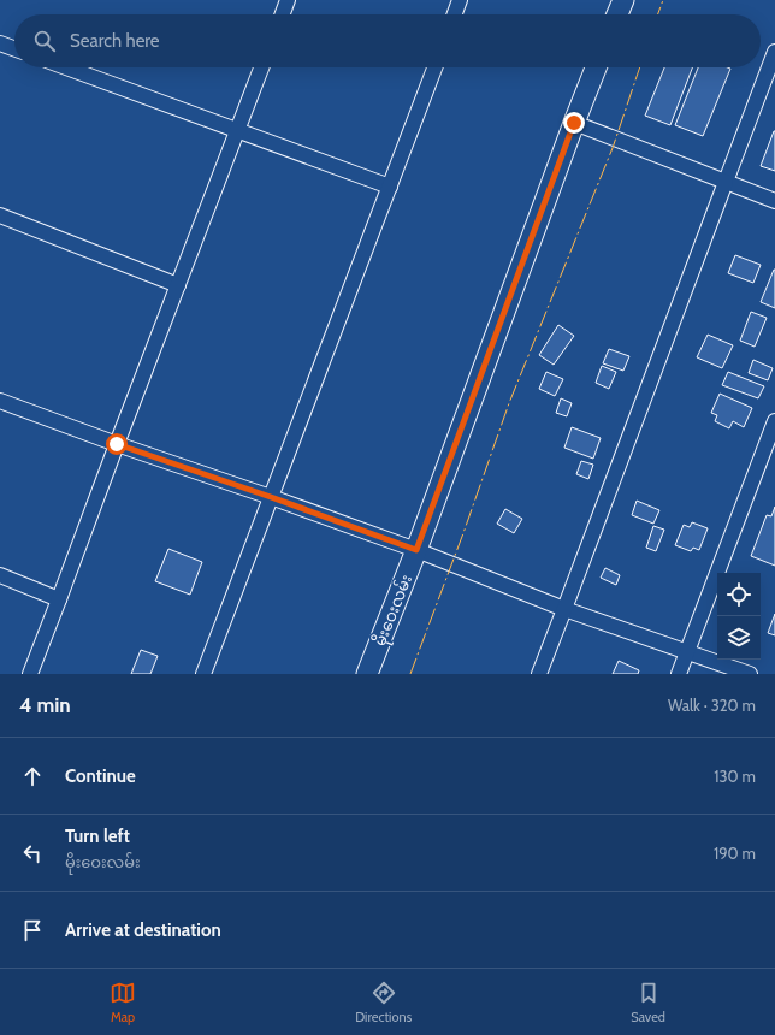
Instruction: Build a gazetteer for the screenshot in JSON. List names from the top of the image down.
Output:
{
  "streets": {
    "street": ["မိုးဝေးလမ်း"]
  },
  "page": {
    "search": "Search here",
    "heading": ["4 min", "Walk · 320 m"],
    "list": [
      ["Continue", "130 m"],
      ["Turn left", "မိုးဝေးလမ်း", "190 m"],
      "Arrive at destination"
    ],
    "nav": ["Map", "Directions", "Saved"]
  }
}
